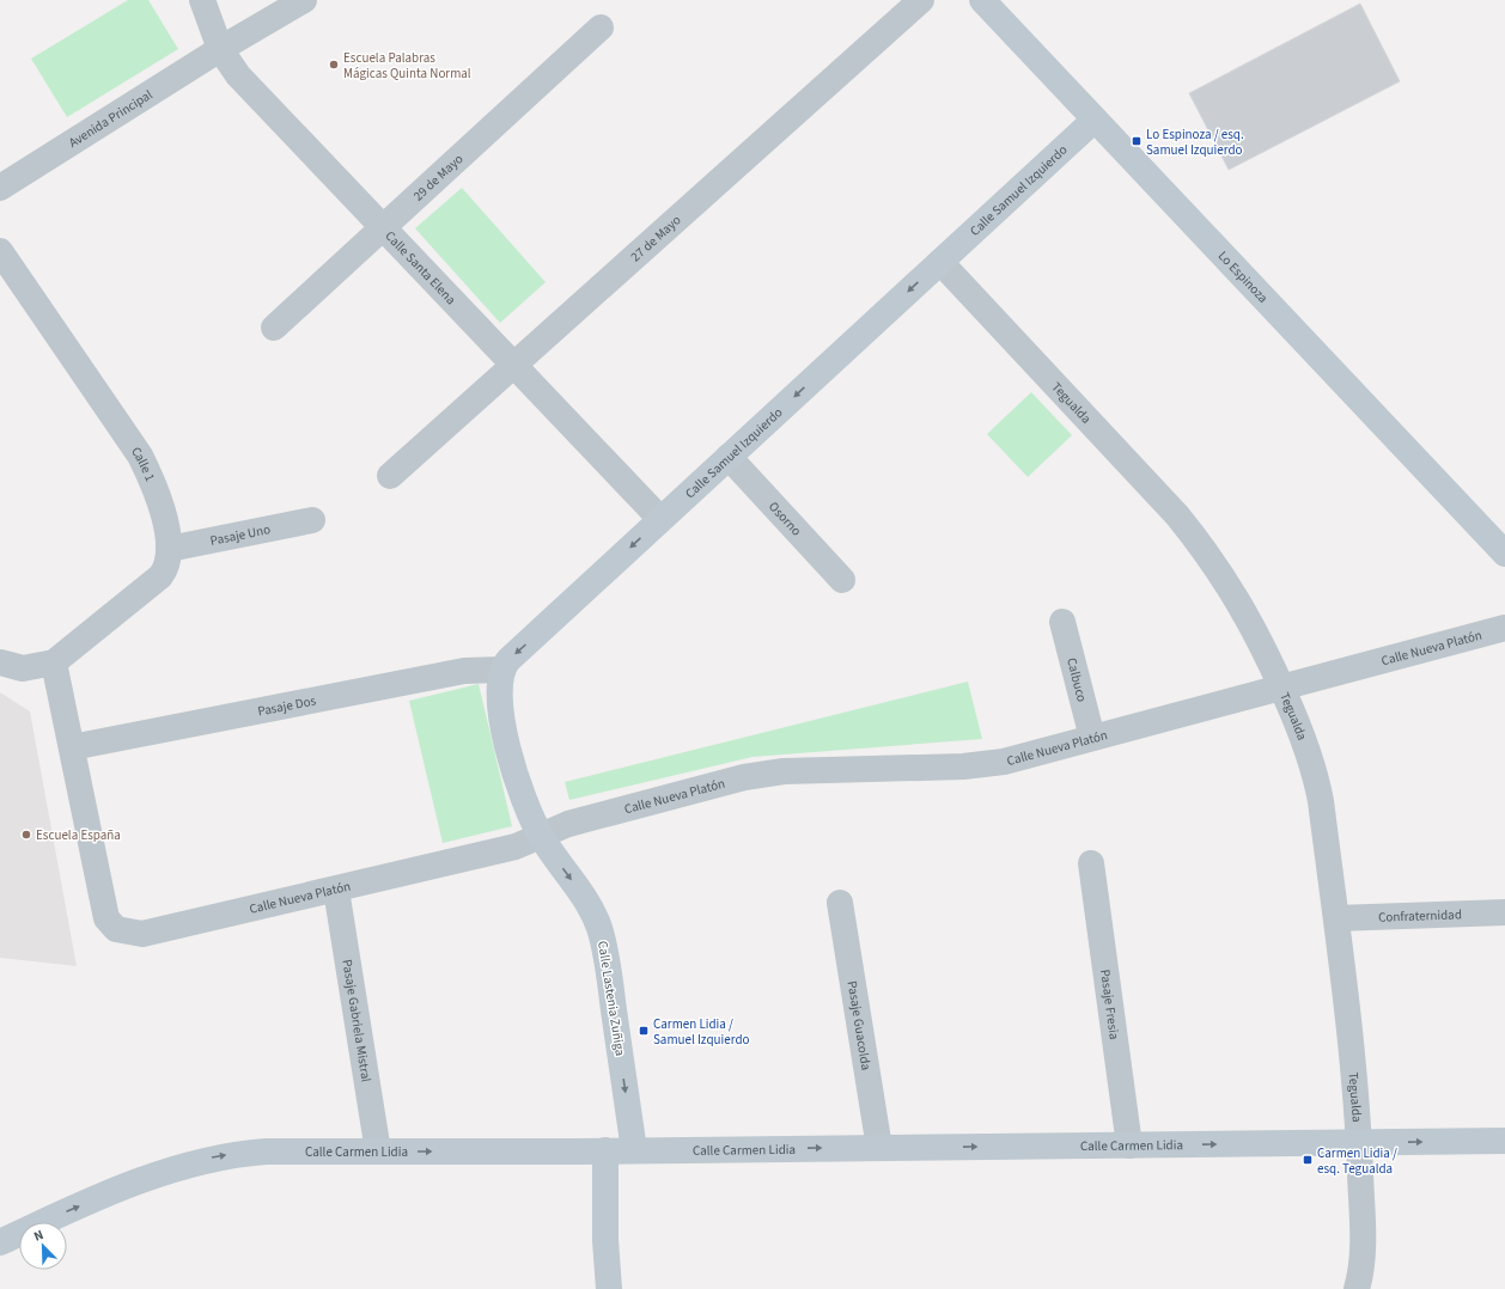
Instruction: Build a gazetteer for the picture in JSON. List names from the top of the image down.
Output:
{
  "streets": {
    "street": [
      "Avenida Principal",
      "29 de Mayo",
      "Calle Samuel Izquierdo",
      "27 de Mayo",
      "Calle Santa Elena",
      "Lo Espinoza",
      "Tegualda",
      "Calle 1",
      "Osorno",
      "Pasaje Uno",
      "Calle Nueva Platón",
      "Calbuco",
      "Pasaje Dos",
      "Confraternidad",
      "Calle Lastenia Zuñiga",
      "Pasaje Fresia",
      "Pasaje Gabriela Mistral",
      "Pasaje Guacolda",
      "Calle Carmen Lidia"
    ]
  },
  "crossings": [
    ["Avenida Principal", "Calle Santa Elena"],
    ["29 de Mayo", "Calle Santa Elena"],
    ["Calle Samuel Izquierdo", "Calle Santa Elena"],
    ["Calle Samuel Izquierdo", "Lo Espinoza"],
    ["Calle Samuel Izquierdo", "Tegualda"],
    ["Calle Samuel Izquierdo", "Osorno"],
    ["Calle Samuel Izquierdo", "Pasaje Dos"],
    ["27 de Mayo", "Calle Santa Elena"],
    ["Tegualda", "Calle Nueva Platón"],
    ["Tegualda", "Confraternidad"],
    ["Tegualda", "Calle Carmen Lidia"],
    ["Calle 1", "Pasaje Uno"],
    ["Calle 1", "Calle Nueva Platón"],
    ["Calle Nueva Platón", "Calbuco"],
    ["Calle Nueva Platón", "Pasaje Dos"],
    ["Calle Nueva Platón", "Calle Lastenia Zuñiga"],
    ["Calle Nueva Platón", "Pasaje Gabriela Mistral"],
    ["Calle Lastenia Zuñiga", "Calle Carmen Lidia"],
    ["Pasaje Fresia", "Calle Carmen Lidia"],
    ["Pasaje Gabriela Mistral", "Calle Carmen Lidia"],
    ["Pasaje Guacolda", "Calle Carmen Lidia"]
  ],
  "one_way": ["Calle Samuel Izquierdo", "Calle Lastenia Zuñiga", "Calle Carmen Lidia"],
  "places": {
    "other": ["Escuela Palabras Mágicas Quinta Normal", "Escuela España"],
    "transit": ["Lo Espinoza / esq. Samuel Izquierdo", "Carmen Lidia / Samuel Izquierdo", "Carmen Lidia / esq. Tegualda"]
  },
  "north": "top left"
}
